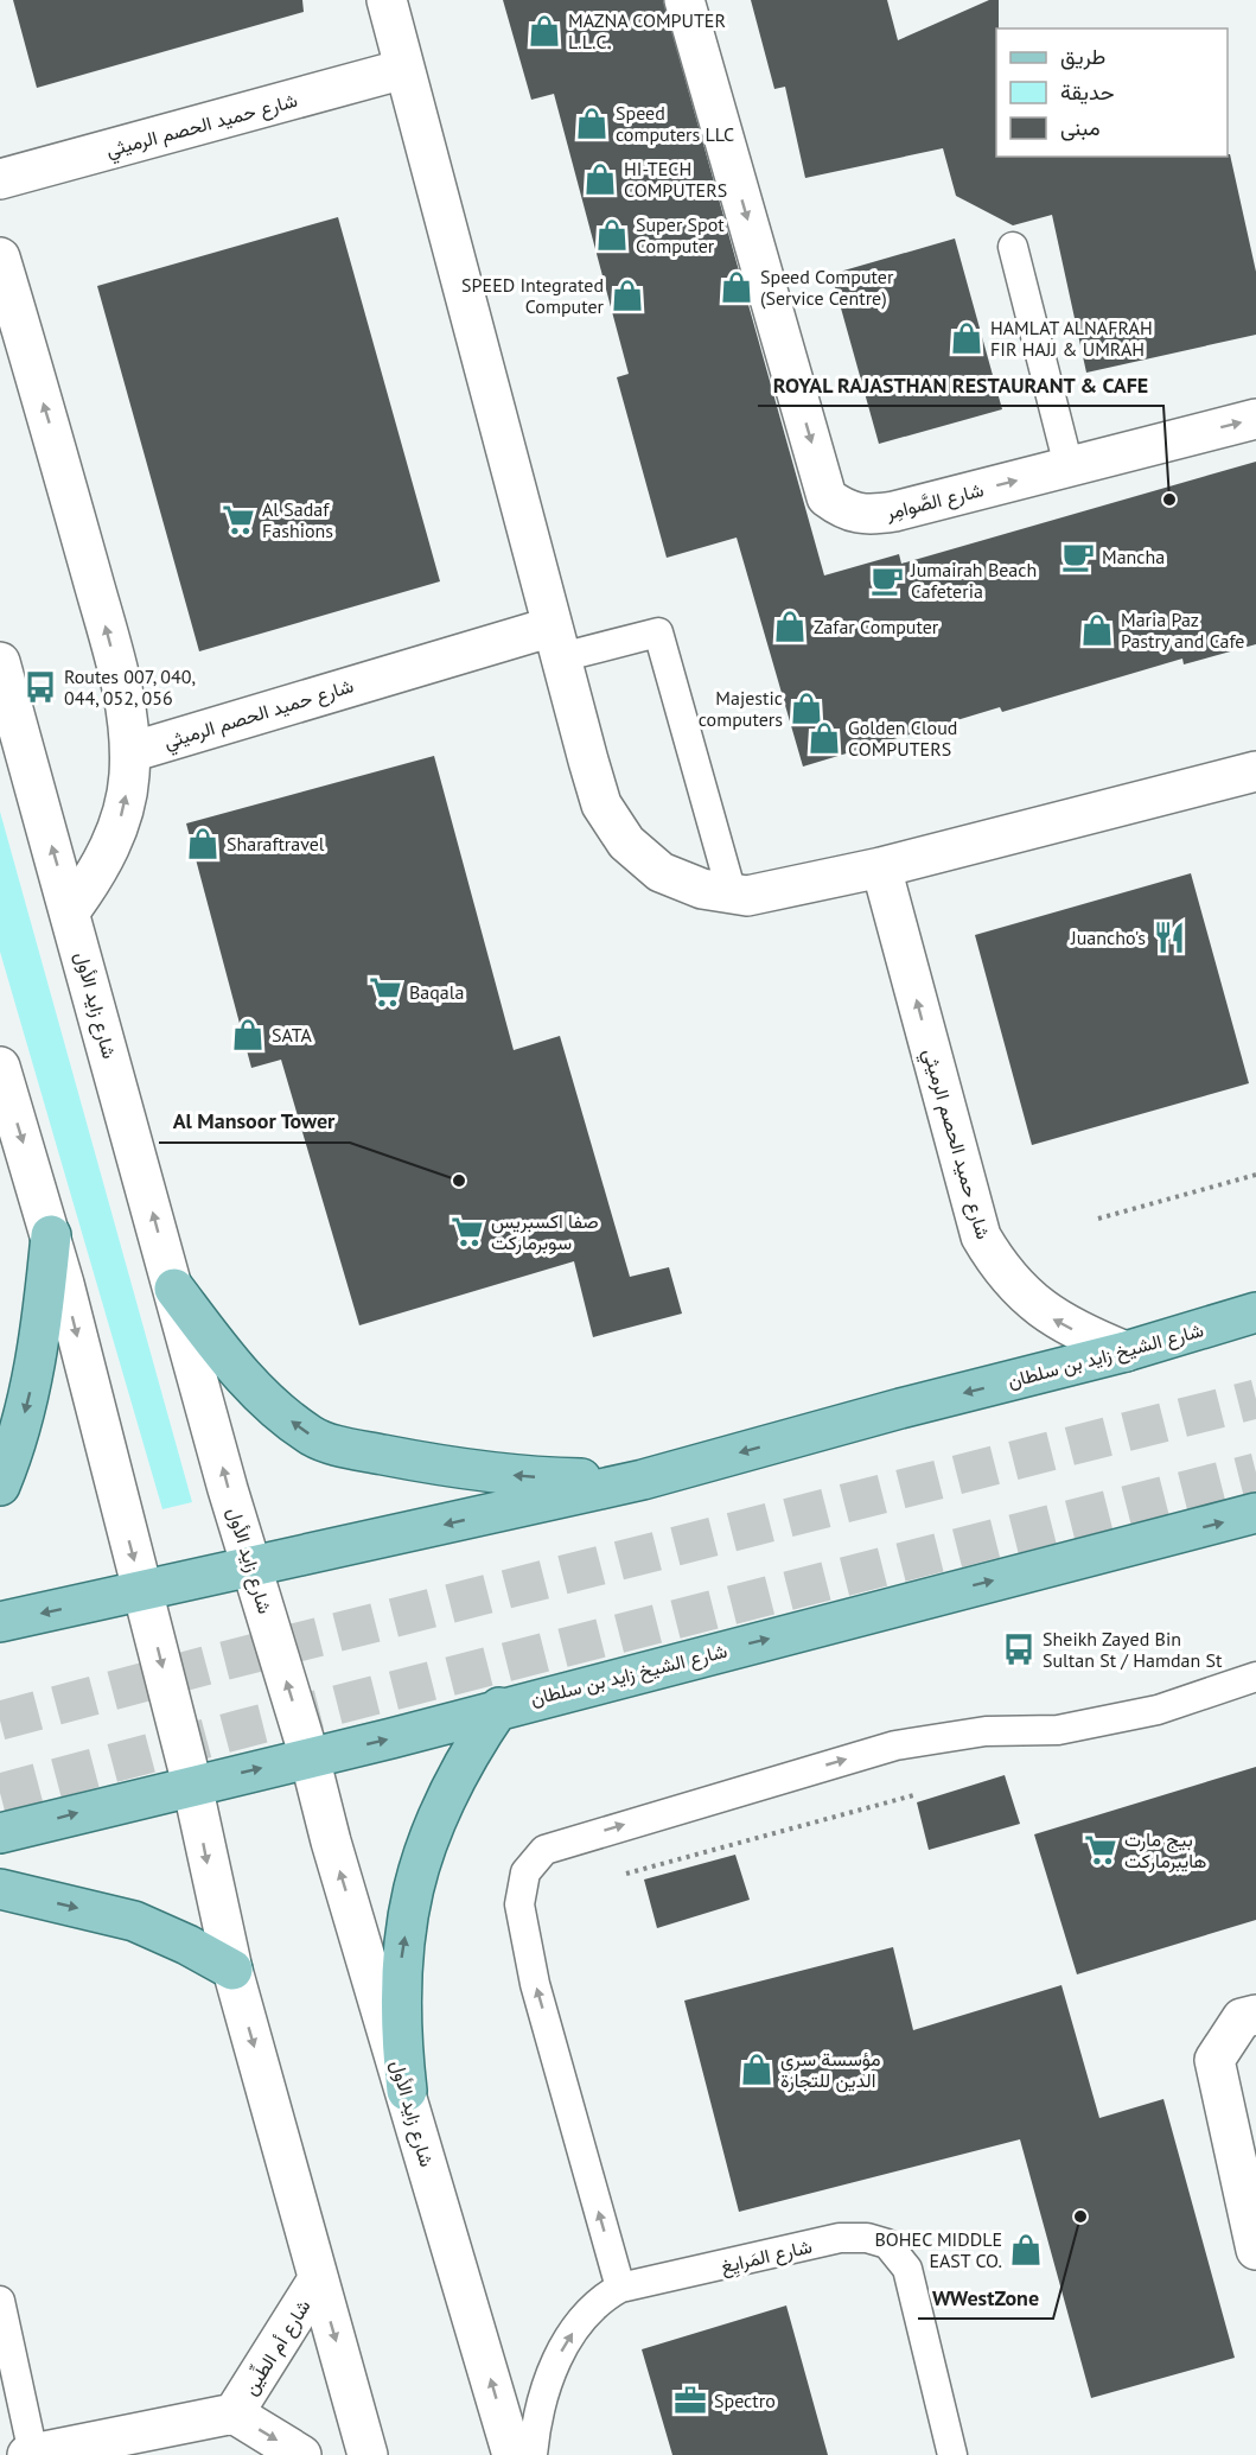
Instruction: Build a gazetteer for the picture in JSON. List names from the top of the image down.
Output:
{
  "streets": {
    "main road": ["شارع الشيخ زايد بن سلطان"],
    "street": [
      "شارع حميد الحصم الرميثي",
      "شارع الصَّوامِر",
      "شارع زايد الأول",
      "شارع أم الطِّين"
    ],
    "lane": ["شارع المَرايِغ"]
  },
  "crossings": [
    ["شارع حميد الحصم الرميثي", "شارع الشيخ زايد بن سلطان"],
    ["شارع زايد الأول", "شارع الشيخ زايد بن سلطان"]
  ],
  "one_way": ["شارع حميد الحصم الرميثي"],
  "places": {
    "shop": [
      "MAZNA COMPUTER L.L.C.",
      "Speed computers LLC",
      "HI-TECH COMPUTERS",
      "Super Spot Computer",
      "Speed Computer (Service Centre)",
      "SPEED Integrated Computer",
      "HAMLAT ALNAFRAH FIR HAJJ & UMRAH",
      "Zafar Computer",
      "Maria Paz Pastry and Cafe",
      "Majestic computers",
      "Golden Cloud COMPUTERS",
      "Sharaftravel",
      "SATA",
      "مؤسسة سري الدين للتجارة",
      "BOHEC MIDDLE EAST CO."
    ],
    "other": ["ROYAL RAJASTHAN RESTAURANT & CAFE", "Al Mansoor Tower", "WWestZone"],
    "supermarket": [
      "Al Sadaf Fashions",
      "Baqala",
      "صفا اكسبريس سوبرماركت",
      "بيج مارت هايبرماركت"
    ],
    "cafe": ["Mancha", "Jumairah Beach Cafeteria"],
    "bus stop": ["Routes 007, 040, 044, 052, 056", "Sheikh Zayed Bin Sultan St / Hamdan St"],
    "restaurant": ["Juancho's"],
    "office": ["Spectro"]
  },
  "legend": ["طريق", "حديقة", "مبنى"]
}
